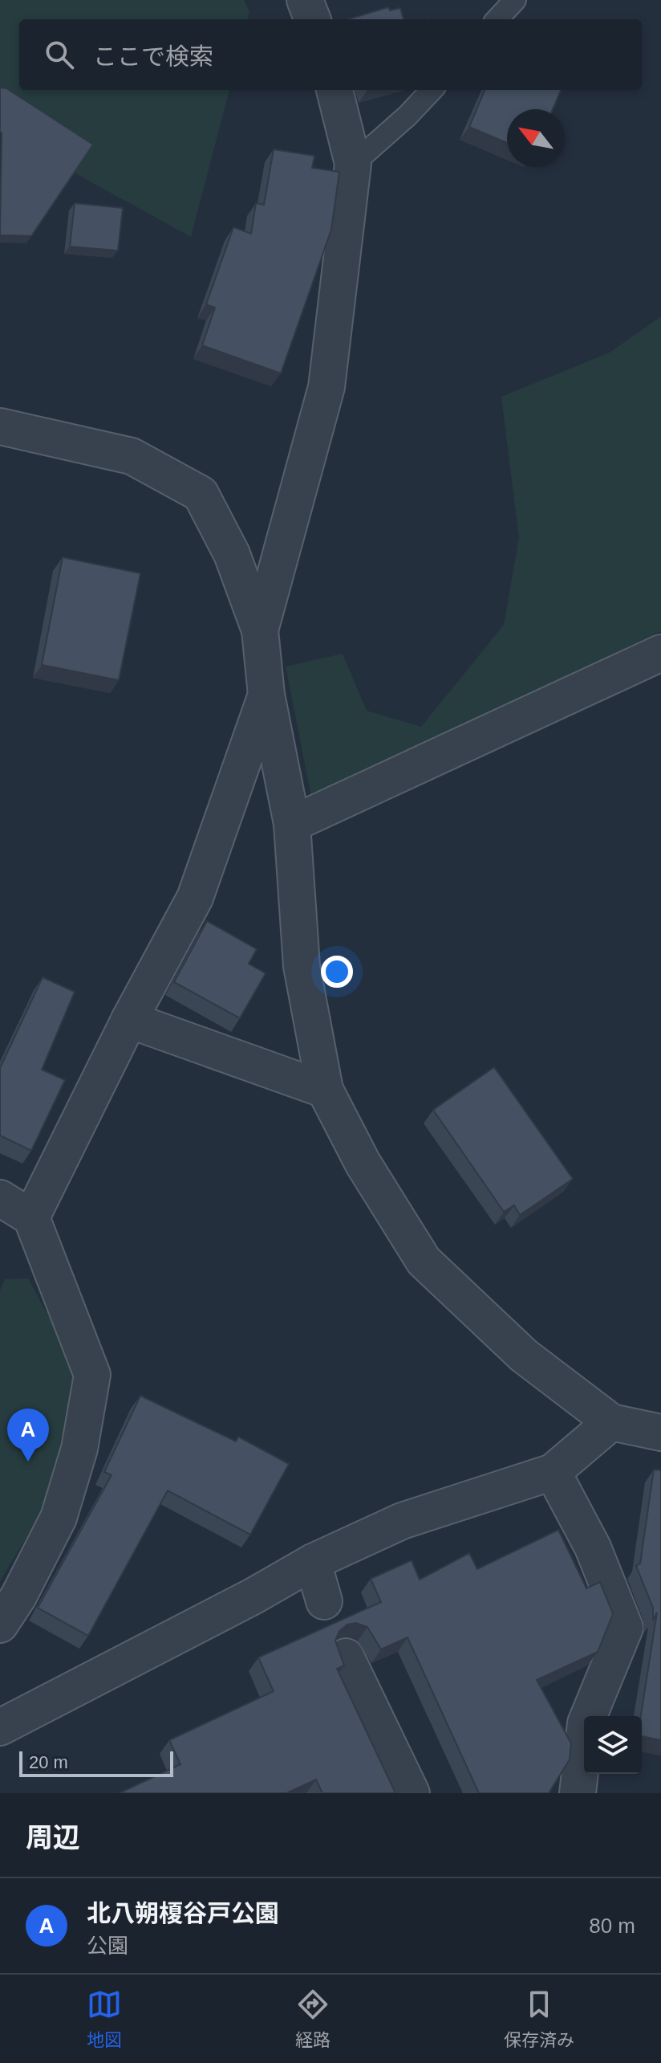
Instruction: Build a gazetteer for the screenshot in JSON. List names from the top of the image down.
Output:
{
  "scale_bar": "20 m",
  "north": "top left",
  "page": {
    "search": "ここで検索",
    "pins": "A",
    "scale": "20 m",
    "heading": "周辺",
    "list": [
      {
        "mark": "A",
        "name": "北八朔榎谷戸公園",
        "note": "公園",
        "value": "80 m"
      }
    ],
    "nav": ["地図", "経路", "保存済み"]
  }
}
